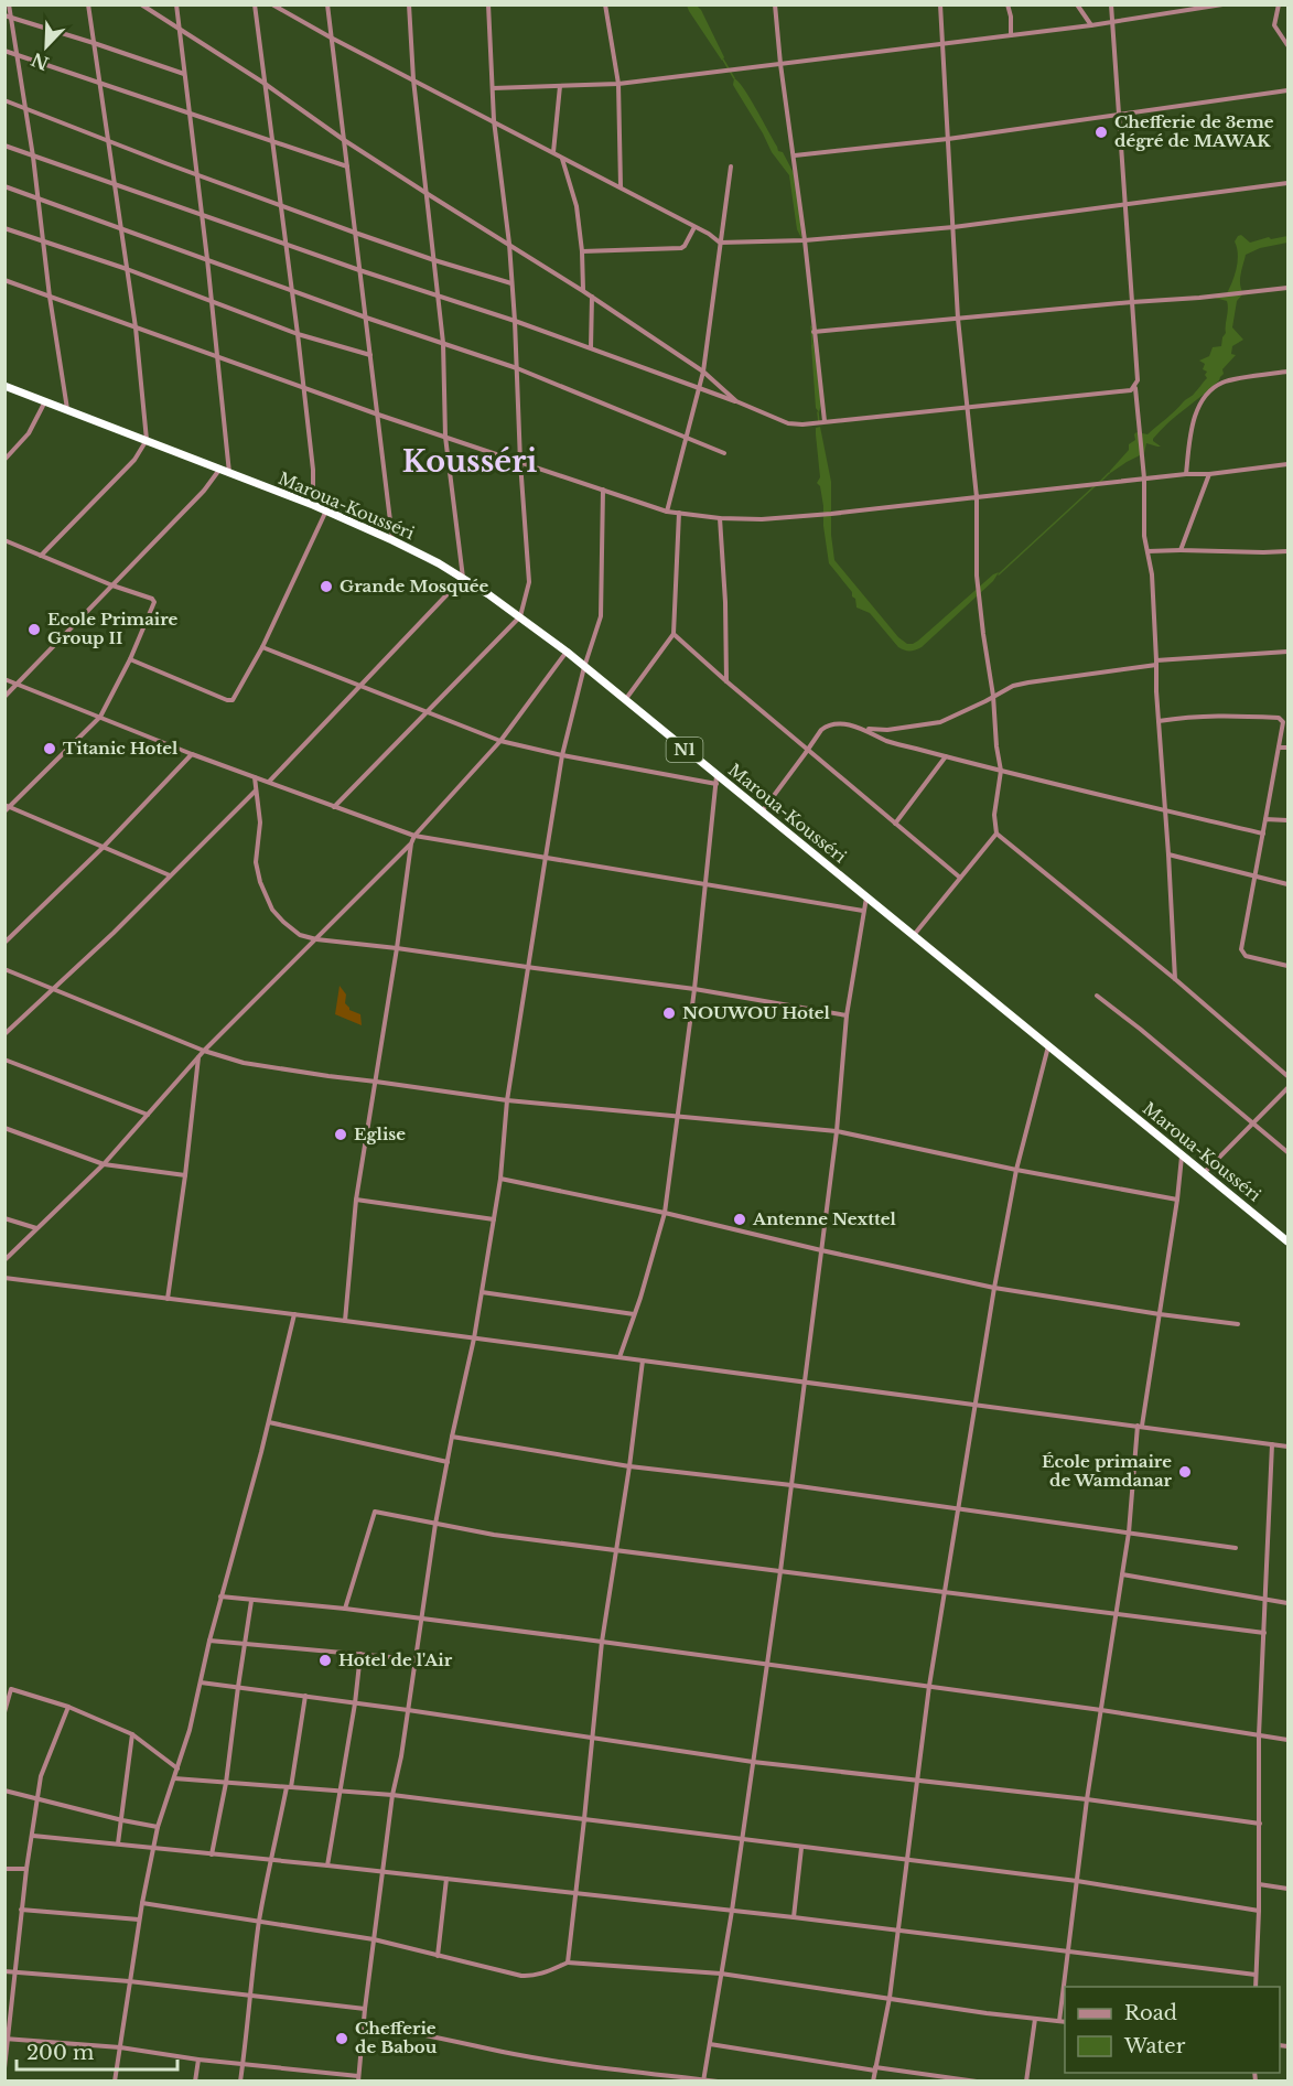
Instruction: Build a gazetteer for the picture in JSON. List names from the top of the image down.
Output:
{
  "streets": {
    "highway": ["Maroua-Kousséri", "N1"]
  },
  "districts": ["Kousséri"],
  "places": [
    "Chefferie de 3eme dégré de MAWAK",
    "Grande Mosquée",
    "Ecole Primaire Group II",
    "Titanic Hotel",
    "NOUWOU Hotel",
    "Eglise",
    "Antenne Nexttel",
    "École primaire de Wamdanar",
    "Hotel de l'Air",
    "Chefferie de Babou"
  ],
  "legend": ["Road", "Water"],
  "scale_bar": "200 m",
  "north": "bottom left"
}
